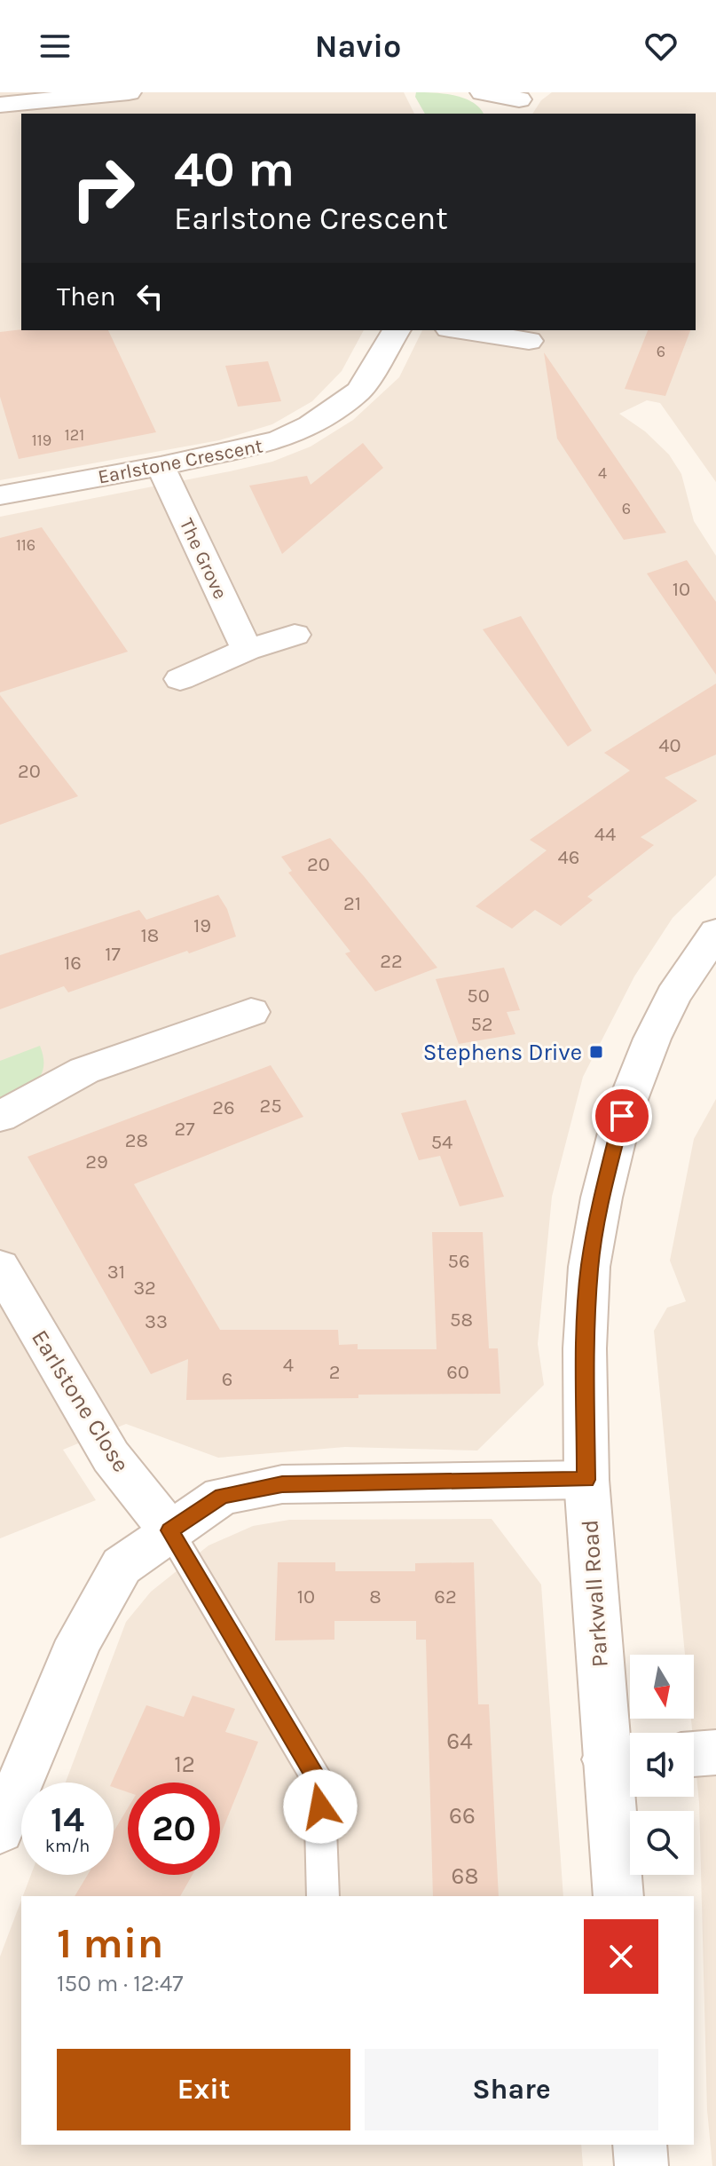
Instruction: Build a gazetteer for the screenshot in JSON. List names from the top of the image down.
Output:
{
  "streets": {
    "street": [
      "Earlstone Crescent",
      "The Grove",
      "Earlstone Close",
      "Parkwall Road"
    ]
  },
  "crossings": [
    ["Earlstone Crescent", "The Grove"]
  ],
  "places": {
    "transit": ["Stephens Drive"]
  },
  "house_numbers": [
    "6",
    "121",
    "119",
    "4",
    "6",
    "116",
    "10",
    "40",
    "20",
    "44",
    "46",
    "20",
    "21",
    "19",
    "18",
    "17",
    "22",
    "16",
    "50",
    "52",
    "25",
    "26",
    "27",
    "28",
    "54",
    "29",
    "56",
    "31",
    "32",
    "58",
    "33",
    "4",
    "2",
    "60",
    "6",
    "10",
    "8",
    "62",
    "64",
    "12",
    "66",
    "68"
  ],
  "north": "bottom",
  "page": {
    "header": "Navio",
    "turn": ["40 m", "Earlstone Crescent"],
    "then": "Then",
    "speed": "14 km/h",
    "limit": "20",
    "heading": ["1 min", "150 m · 12:47"],
    "buttons": ["Exit", "Share"]
  }
}
